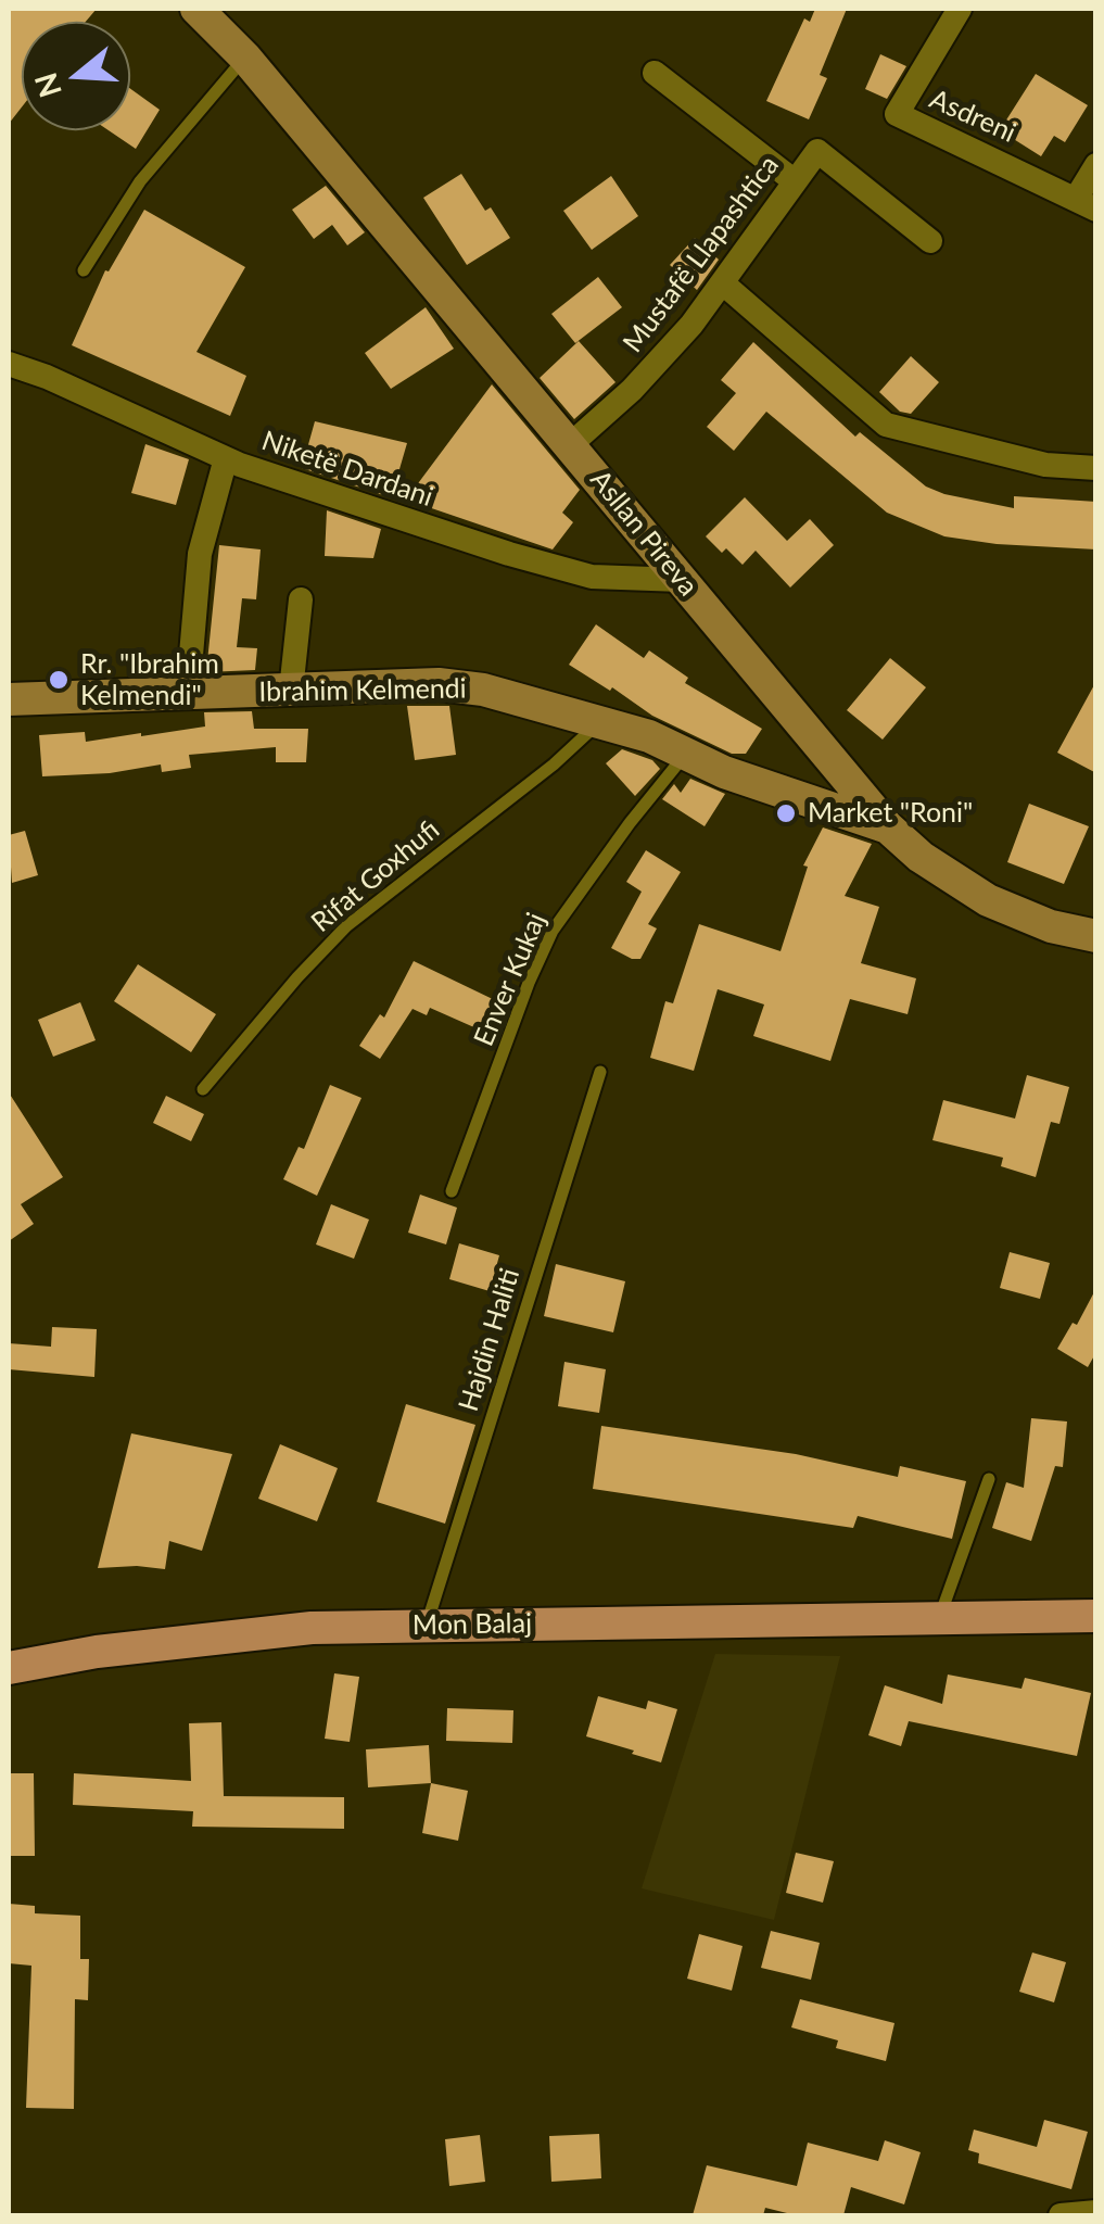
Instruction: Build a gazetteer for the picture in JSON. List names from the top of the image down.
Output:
{
  "streets": {
    "main road": ["Mon Balaj"],
    "street": [
      "Asdreni",
      "Mustafë Llapashtica",
      "Niketë Dardani",
      "Asllan Pireva",
      "Ibrahim Kelmendi"
    ],
    "lane": ["Rifat Goxhufi", "Enver Kukaj", "Hajdin Haliti"]
  },
  "crossings": [
    ["Mustafë Llapashtica", "Asllan Pireva"],
    ["Niketë Dardani", "Asllan Pireva"],
    ["Asllan Pireva", "Ibrahim Kelmendi"],
    ["Ibrahim Kelmendi", "Rifat Goxhufi"],
    ["Ibrahim Kelmendi", "Enver Kukaj"],
    ["Hajdin Haliti", "Mon Balaj"]
  ],
  "places": ["Rr. \"Ibrahim Kelmendi\"", "Market \"Roni\""],
  "north": "left"
}
